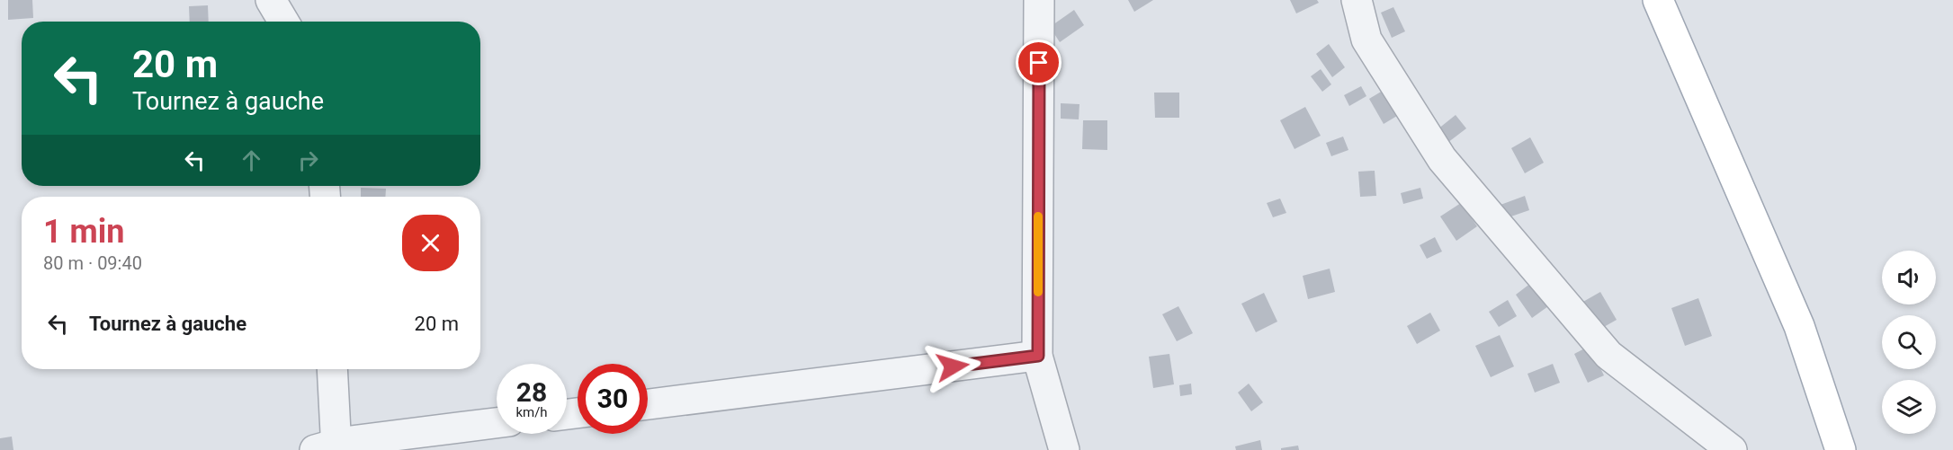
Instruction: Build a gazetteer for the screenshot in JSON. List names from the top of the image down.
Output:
{
  "page": {
    "turn": ["20 m", "Tournez à gauche"],
    "heading": ["1 min", "80 m · 09:40"],
    "list": [
      {
        "name": "Tournez à gauche",
        "value": "20 m"
      }
    ],
    "speed": "28 km/h",
    "limit": "30"
  }
}
